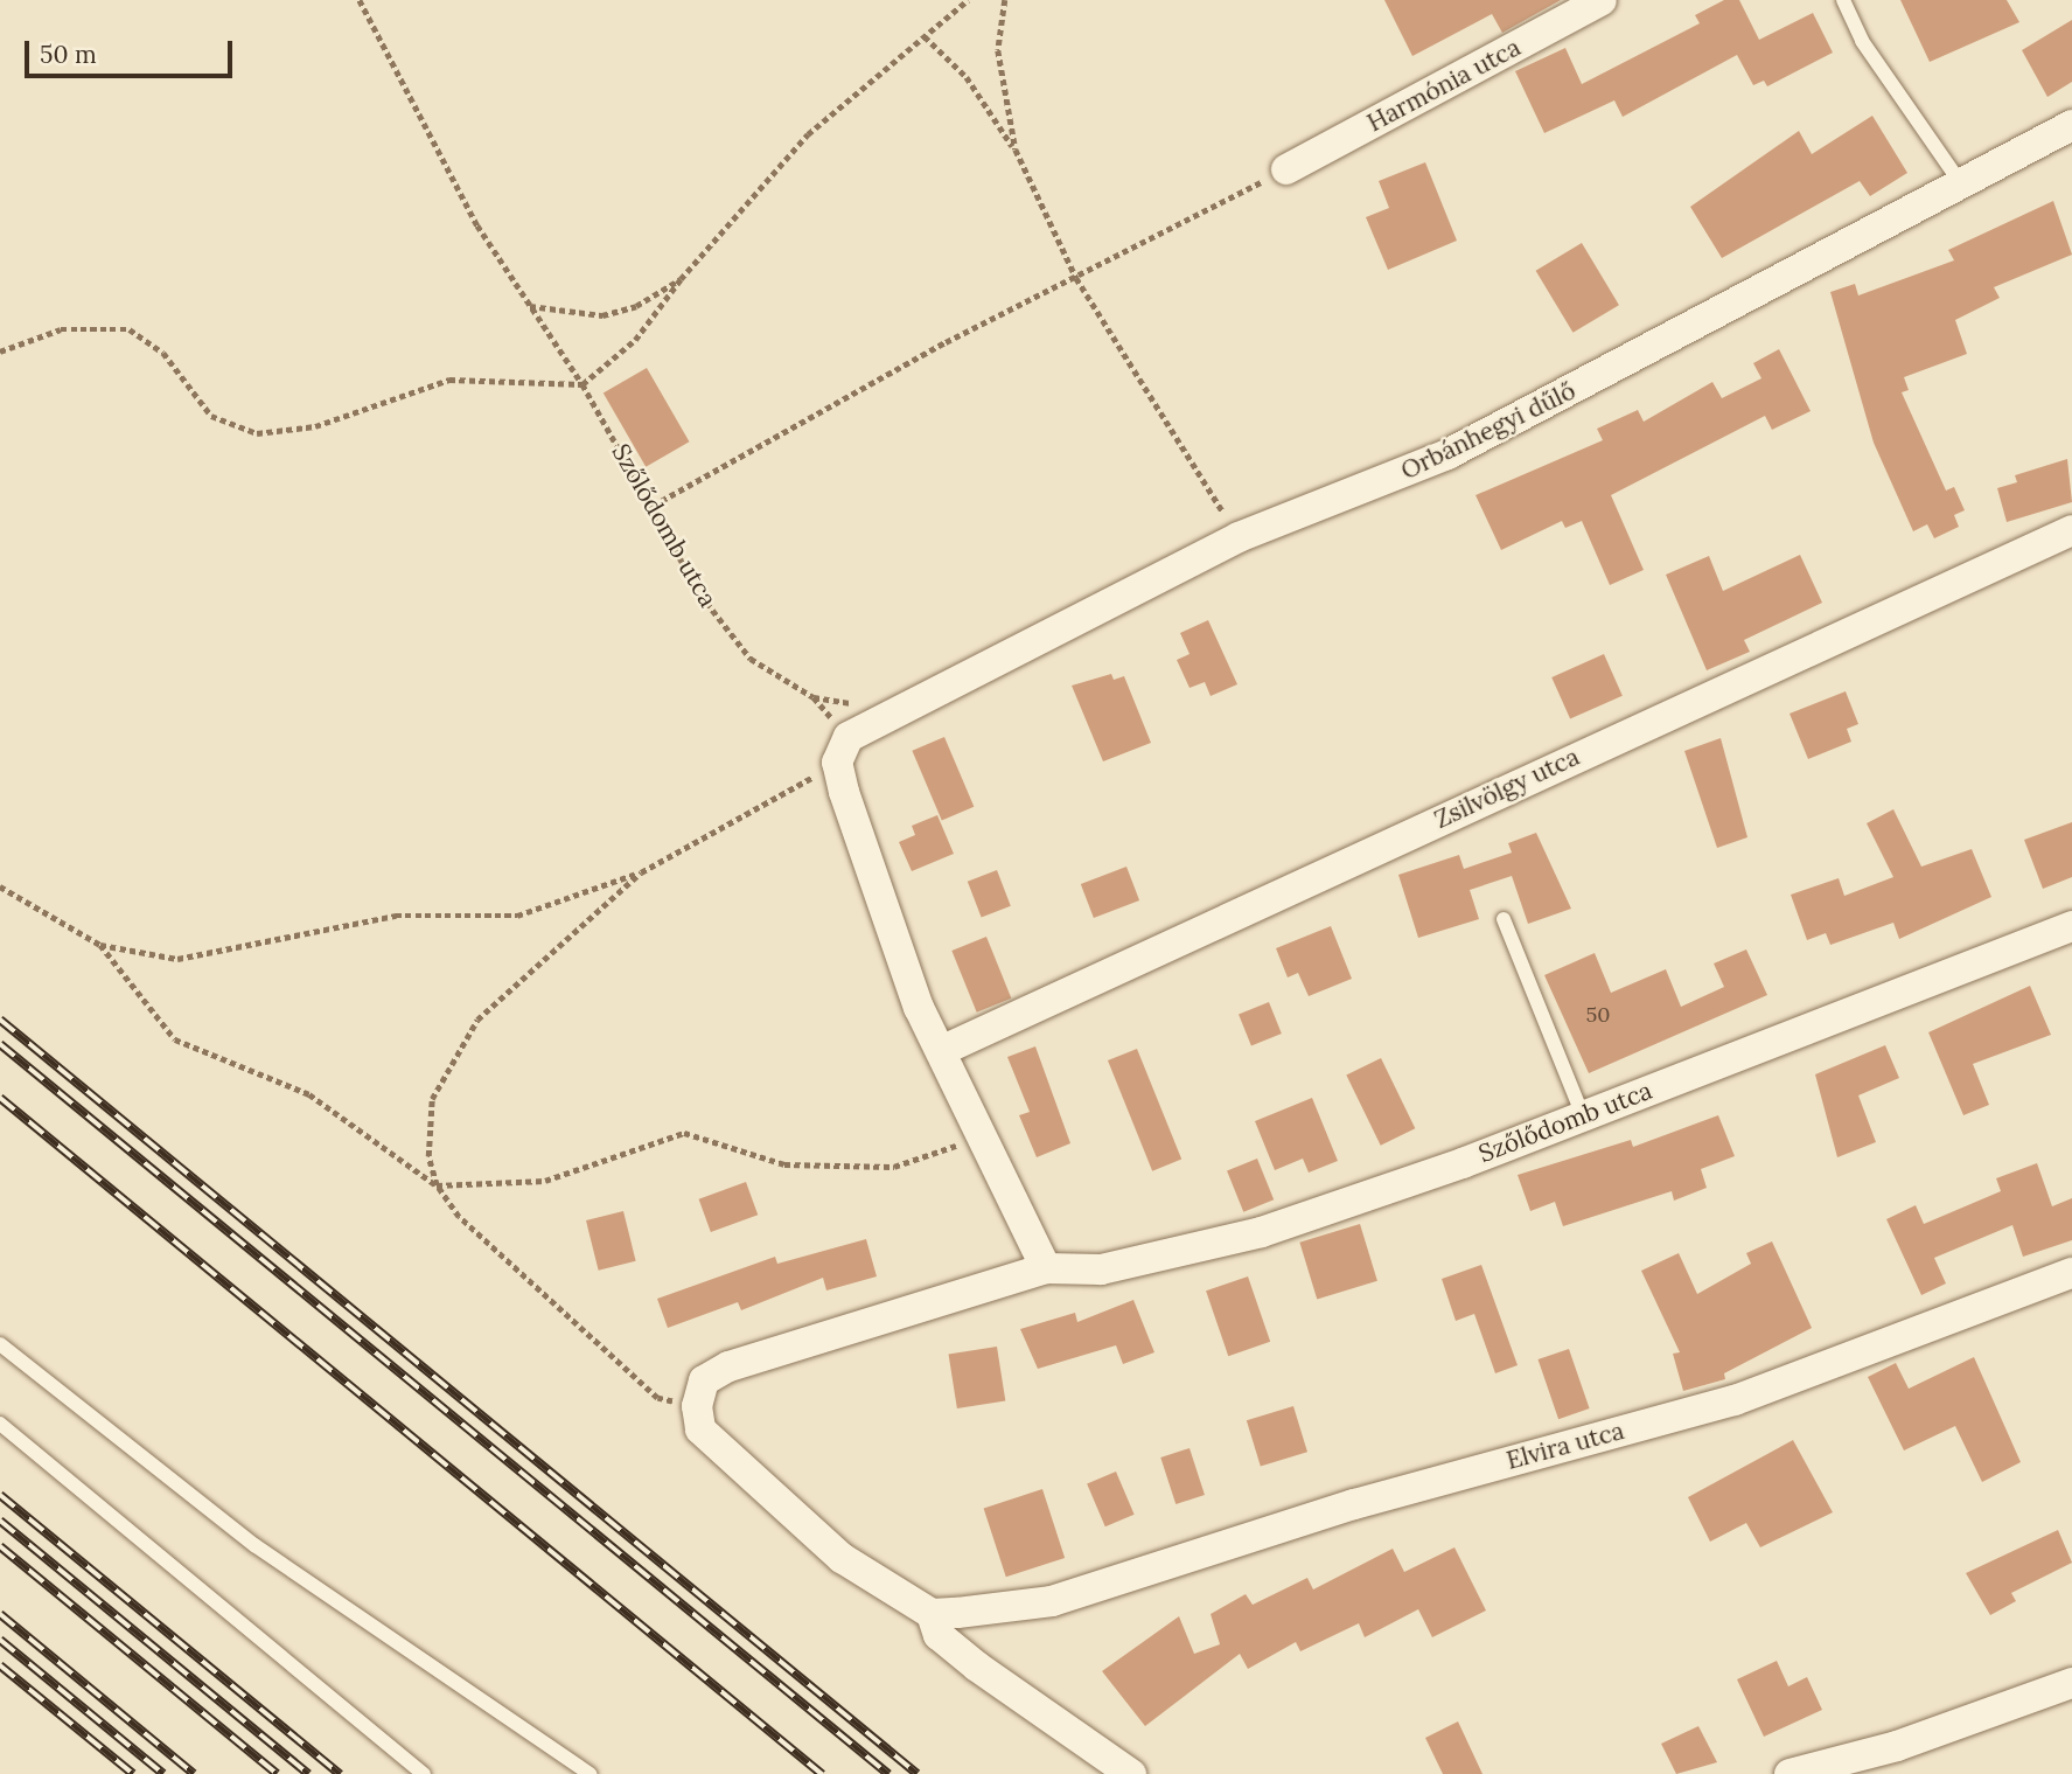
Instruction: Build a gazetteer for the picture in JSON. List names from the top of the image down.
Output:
{
  "streets": {
    "street": [
      "Harmónia utca",
      "Orbánhegyi dűlő",
      "Szőlődomb utca",
      "Zsilvölgy utca",
      "Elvira utca"
    ]
  },
  "crossings": [
    ["Orbánhegyi dűlő", "Szőlődomb utca"]
  ],
  "house_numbers": ["50"],
  "scale_bar": "50 m"
}
